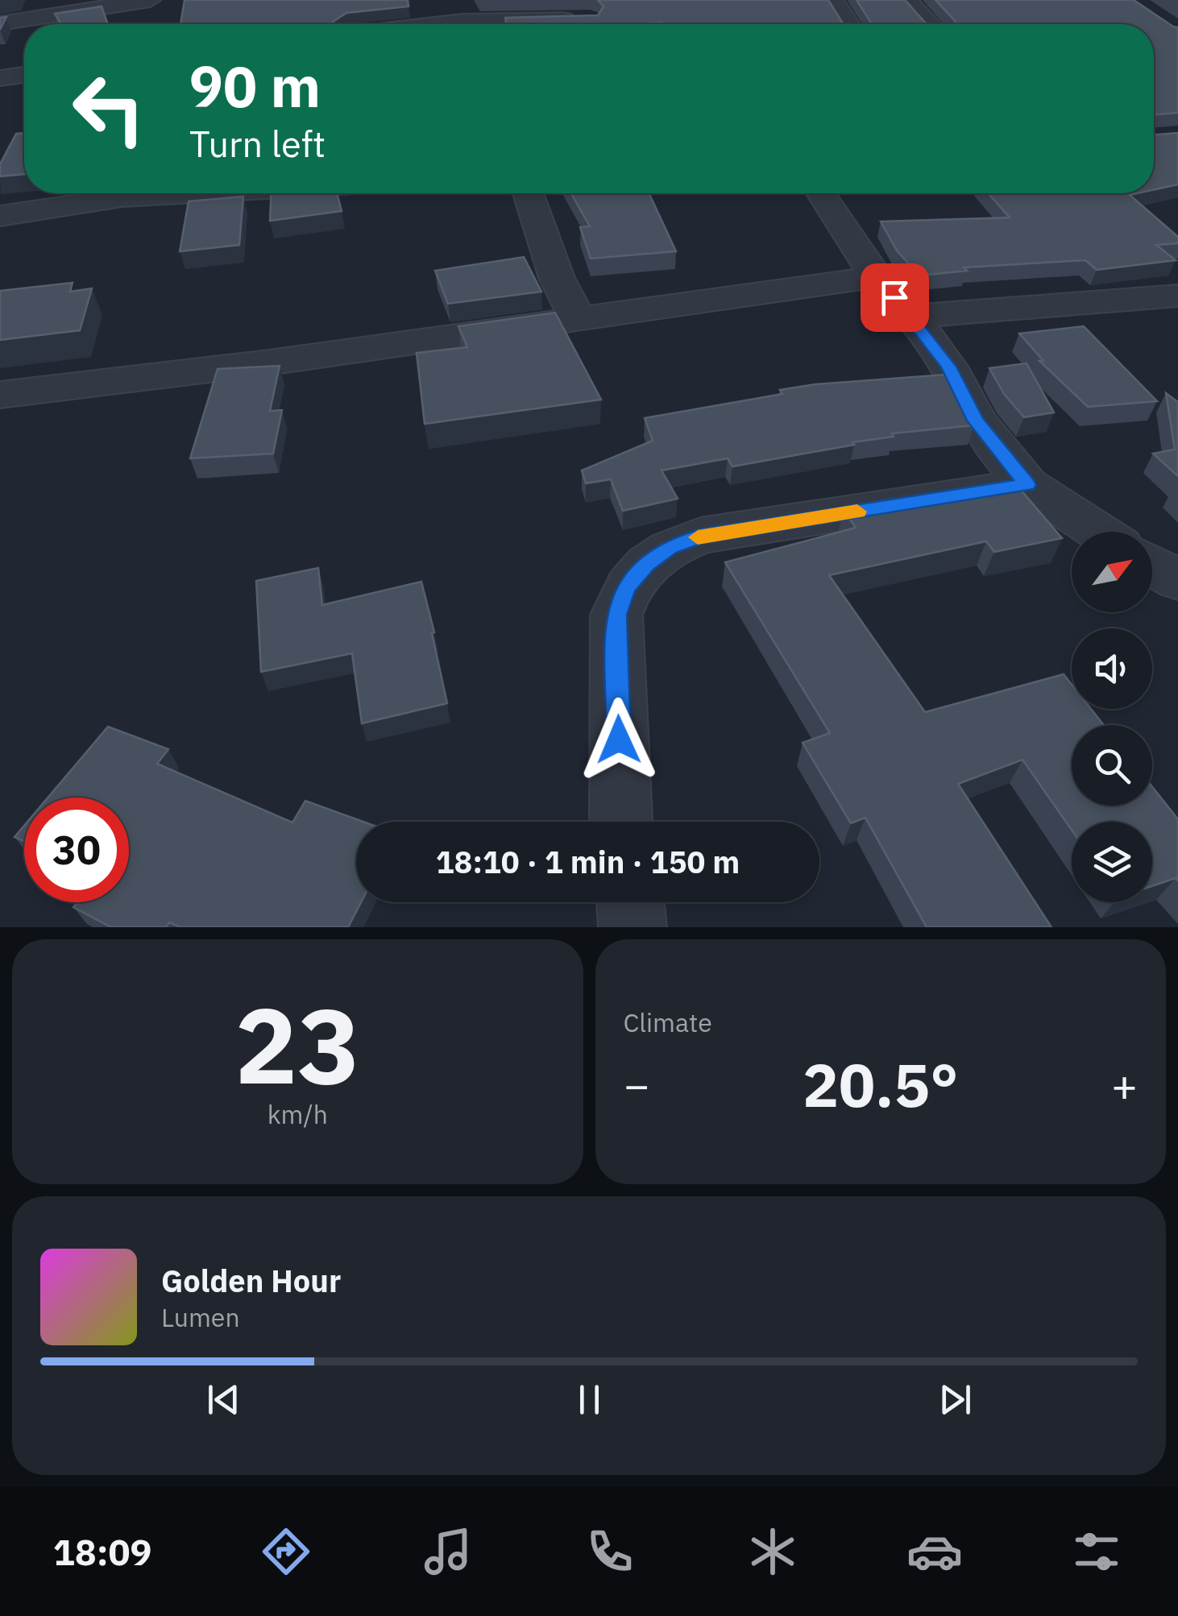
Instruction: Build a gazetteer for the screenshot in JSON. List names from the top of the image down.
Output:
{
  "north": "top right",
  "page": {
    "turn": ["90 m", "Turn left"],
    "limit": "30",
    "trip": "18:10 · 1 min · 150 m",
    "tile": [
      ["23", "km/h"],
      "Climate"
    ],
    "heat": ["−", "20.5°", "+"],
    "song": ["Golden Hour", "Lumen"],
    "tabs": "18:09"
  }
}
